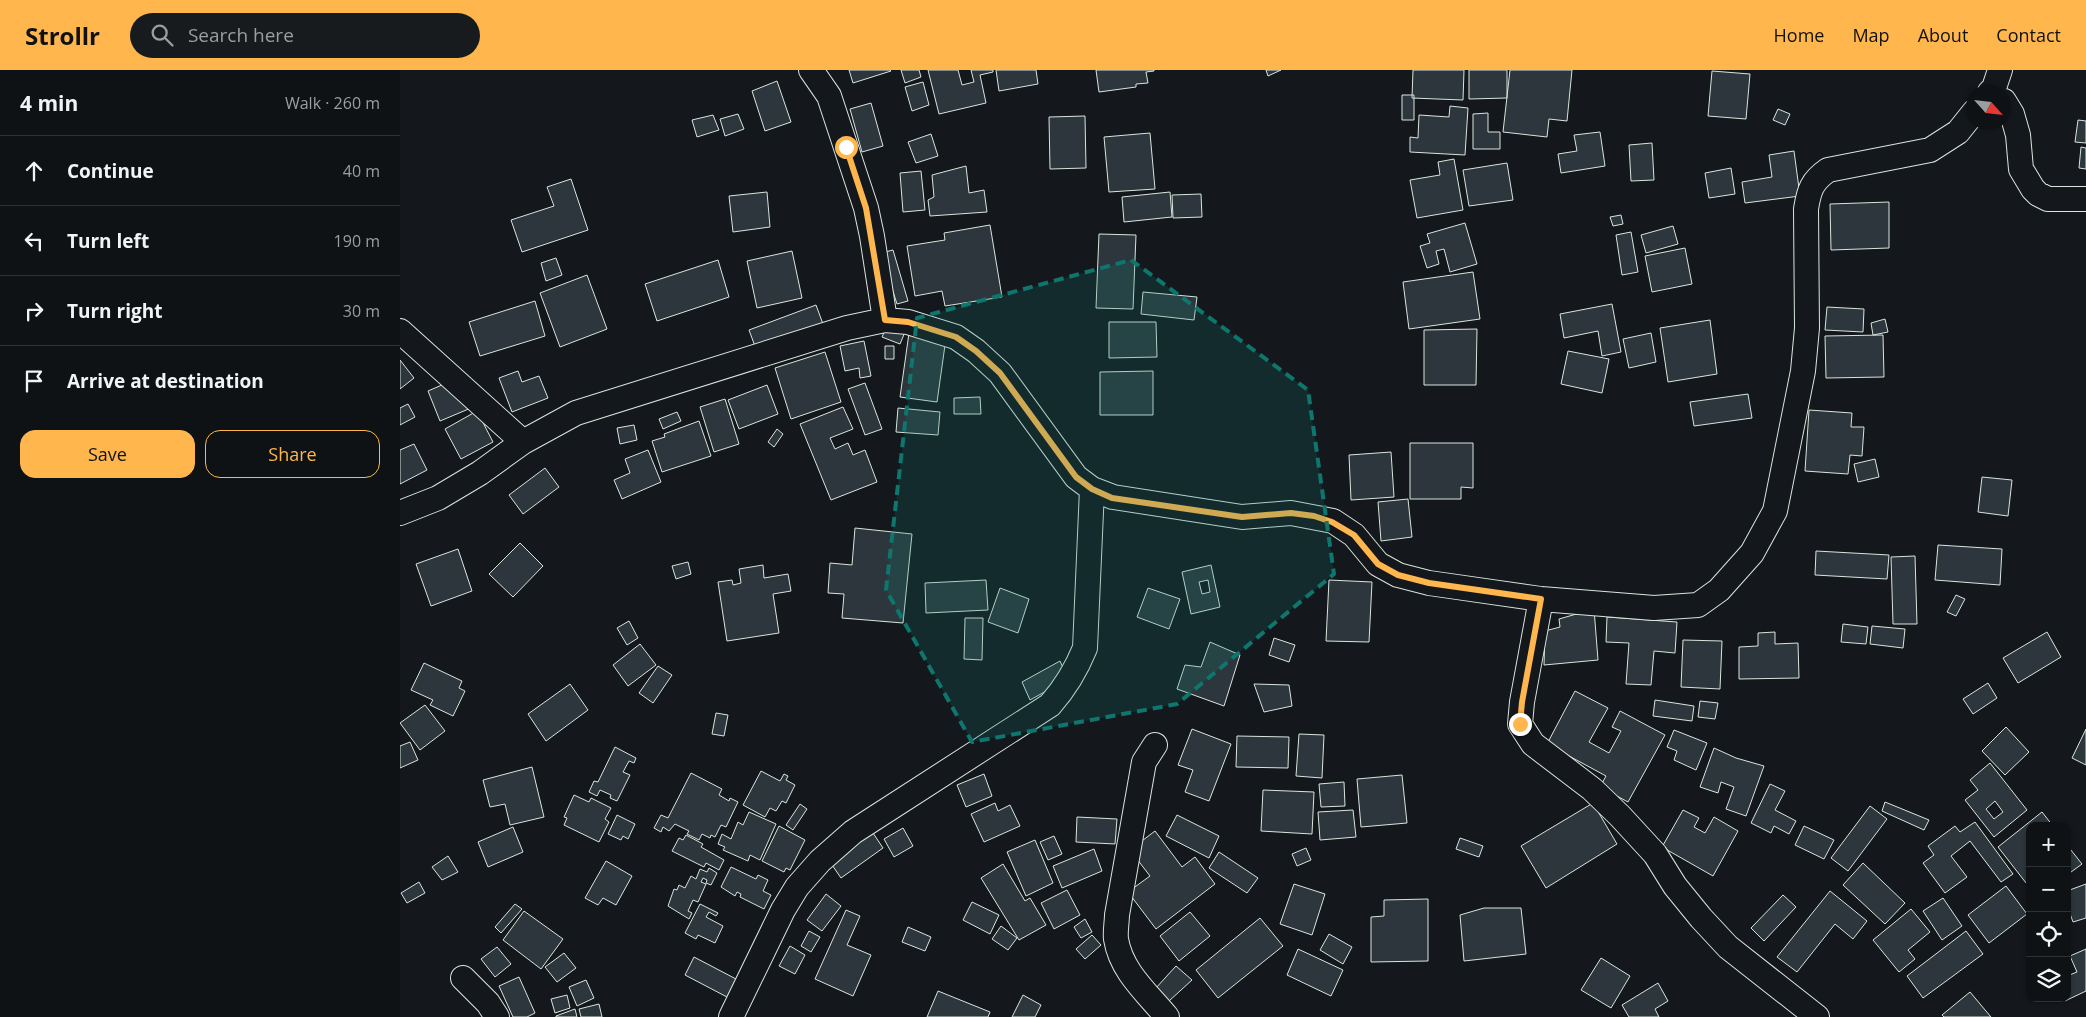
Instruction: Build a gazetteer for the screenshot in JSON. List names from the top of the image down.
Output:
{
  "north": "bottom right",
  "page": {
    "header": "Strollr",
    "search": "Search here",
    "nav": [
      "Home",
      "Map",
      "About",
      "Contact"
    ],
    "heading": ["4 min", "Walk · 260 m"],
    "list": [
      ["Continue", "40 m"],
      ["Turn left", "190 m"],
      ["Turn right", "30 m"],
      "Arrive at destination"
    ],
    "buttons": ["Save", "Share"],
    "map_buttons": ["+", "−"]
  }
}
